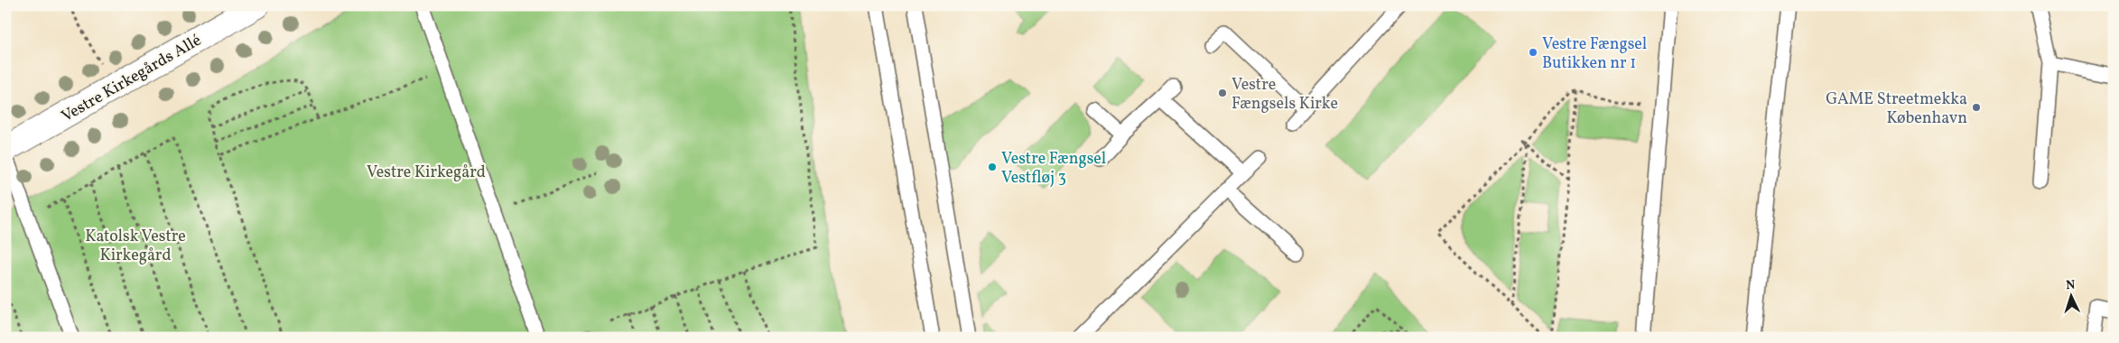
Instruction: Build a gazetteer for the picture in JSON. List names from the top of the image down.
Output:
{
  "streets": {
    "street": ["Vestre Kirkegårds Allé"]
  },
  "parks": ["Vestre Kirkegård", "Katolsk Vestre Kirkegård"],
  "places": [
    "Vestre Fængsel Butikken nr 1",
    "Vestre Fængsels Kirke",
    "GAME Streetmekka København",
    "Vestre Fængsel Vestfløj 3"
  ],
  "north": "top"
}
